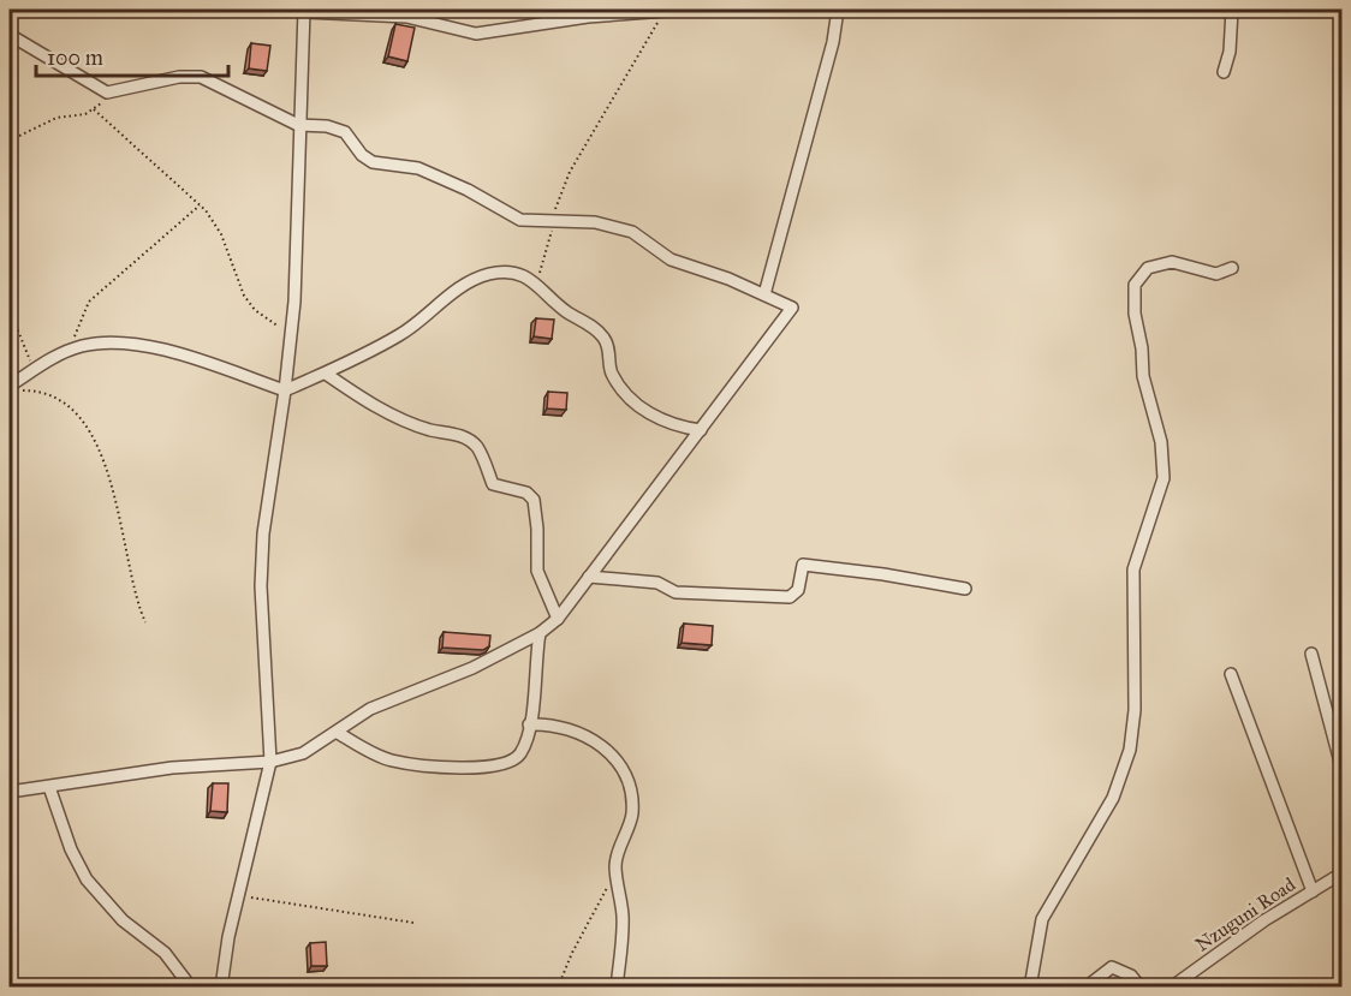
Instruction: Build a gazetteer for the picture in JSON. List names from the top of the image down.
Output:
{
  "streets": {
    "street": ["Nzuguni Road"]
  },
  "scale_bar": "100 m"
}
